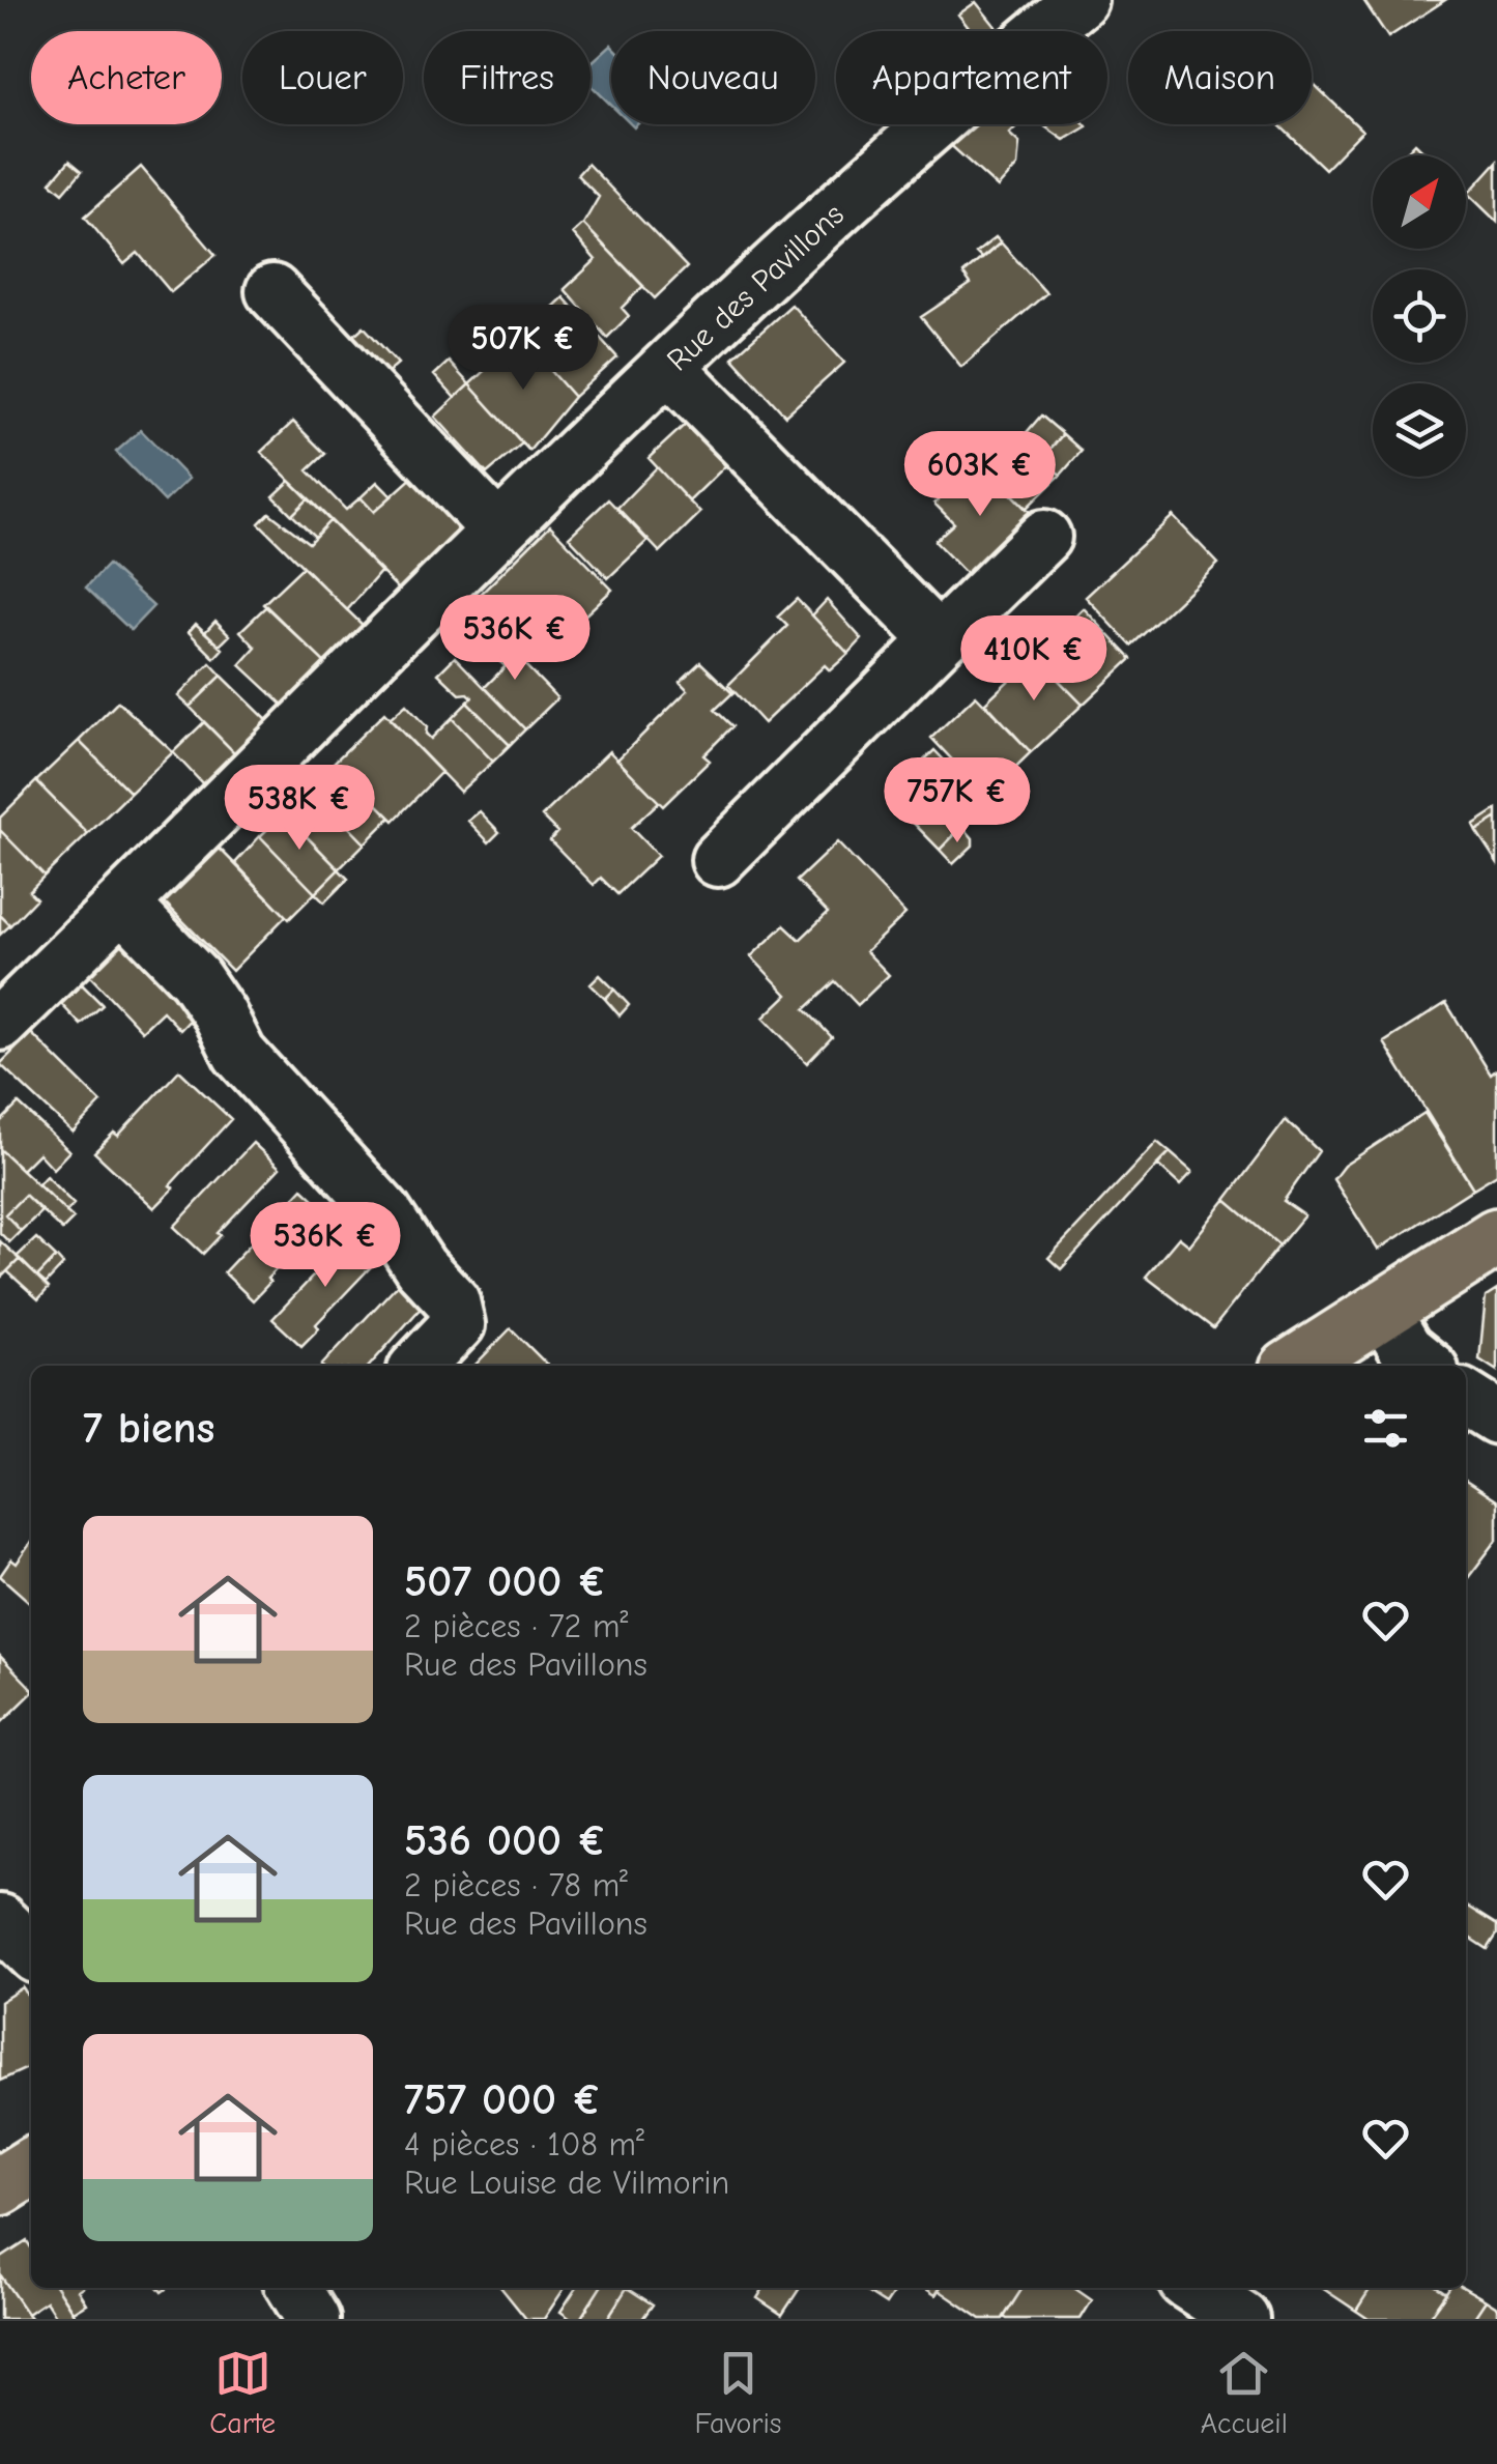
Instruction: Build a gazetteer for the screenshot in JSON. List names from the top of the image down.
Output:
{
  "streets": {
    "street": ["Rue des Pavillons"]
  },
  "north": "top right",
  "page": {
    "chip": [
      "Acheter",
      "Louer",
      "Filtres",
      "Nouveau",
      "Appartement",
      "Maison"
    ],
    "price": [
      "507K €",
      "603K €",
      "536K €",
      "410K €",
      "757K €",
      "538K €",
      "536K €"
    ],
    "heading": "7 biens",
    "list": [
      {
        "name": "507 000 €",
        "note": "2 pièces · 72 m² · Rue des Pavillons"
      },
      {
        "name": "536 000 €",
        "note": "2 pièces · 78 m² · Rue des Pavillons"
      },
      {
        "name": "757 000 €",
        "note": "4 pièces · 108 m² · Rue Louise de Vilmorin"
      }
    ],
    "tabs": ["Carte", "Favoris", "Accueil"]
  }
}
